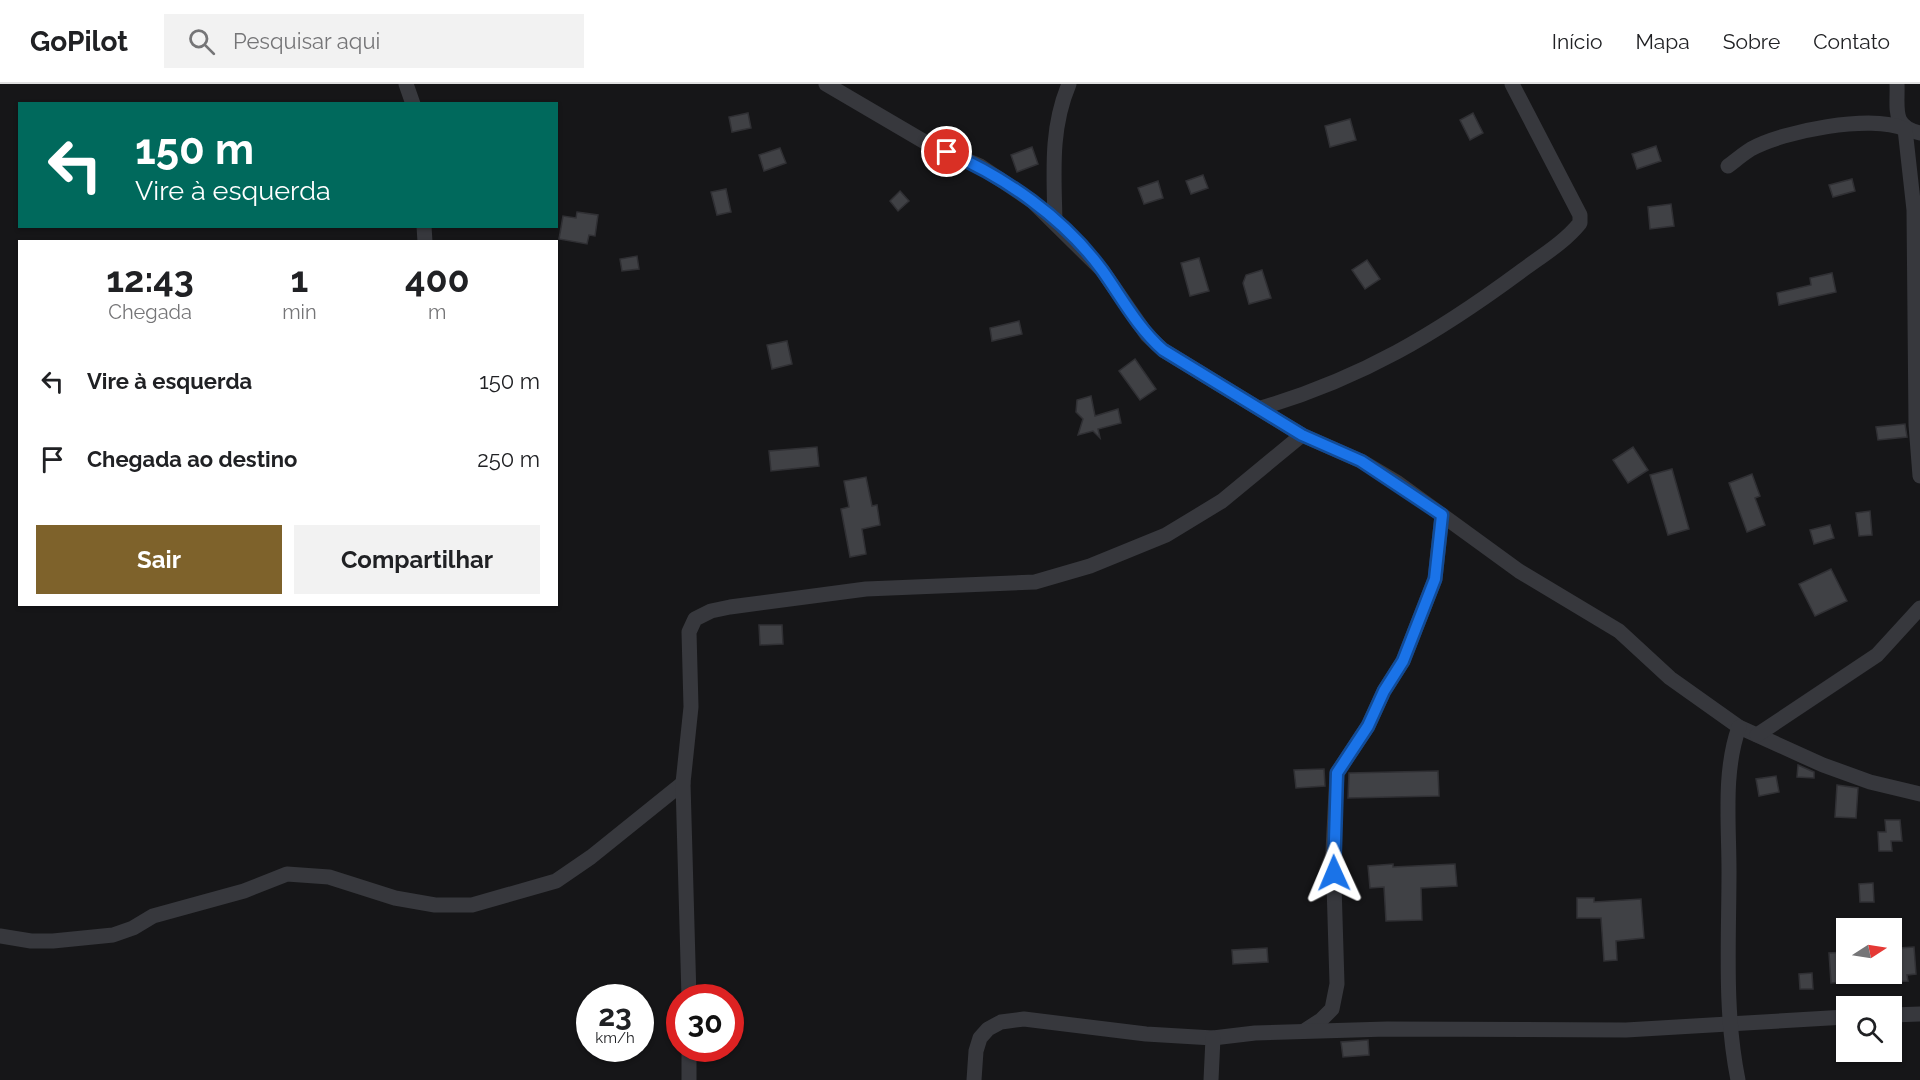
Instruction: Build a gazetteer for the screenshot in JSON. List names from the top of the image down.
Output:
{
  "north": "right",
  "page": {
    "header": "GoPilot",
    "search": "Pesquisar aqui",
    "nav": [
      "Início",
      "Mapa",
      "Sobre",
      "Contato"
    ],
    "turn": ["150 m", "Vire à esquerda"],
    "eta": [
      "12:43",
      "Chegada",
      "1",
      "min",
      "400",
      "m"
    ],
    "list": [
      {
        "name": "Vire à esquerda",
        "value": "150 m"
      },
      {
        "name": "Chegada ao destino",
        "value": "250 m"
      }
    ],
    "buttons": ["Sair", "Compartilhar"],
    "speed": "23 km/h",
    "limit": "30"
  }
}
